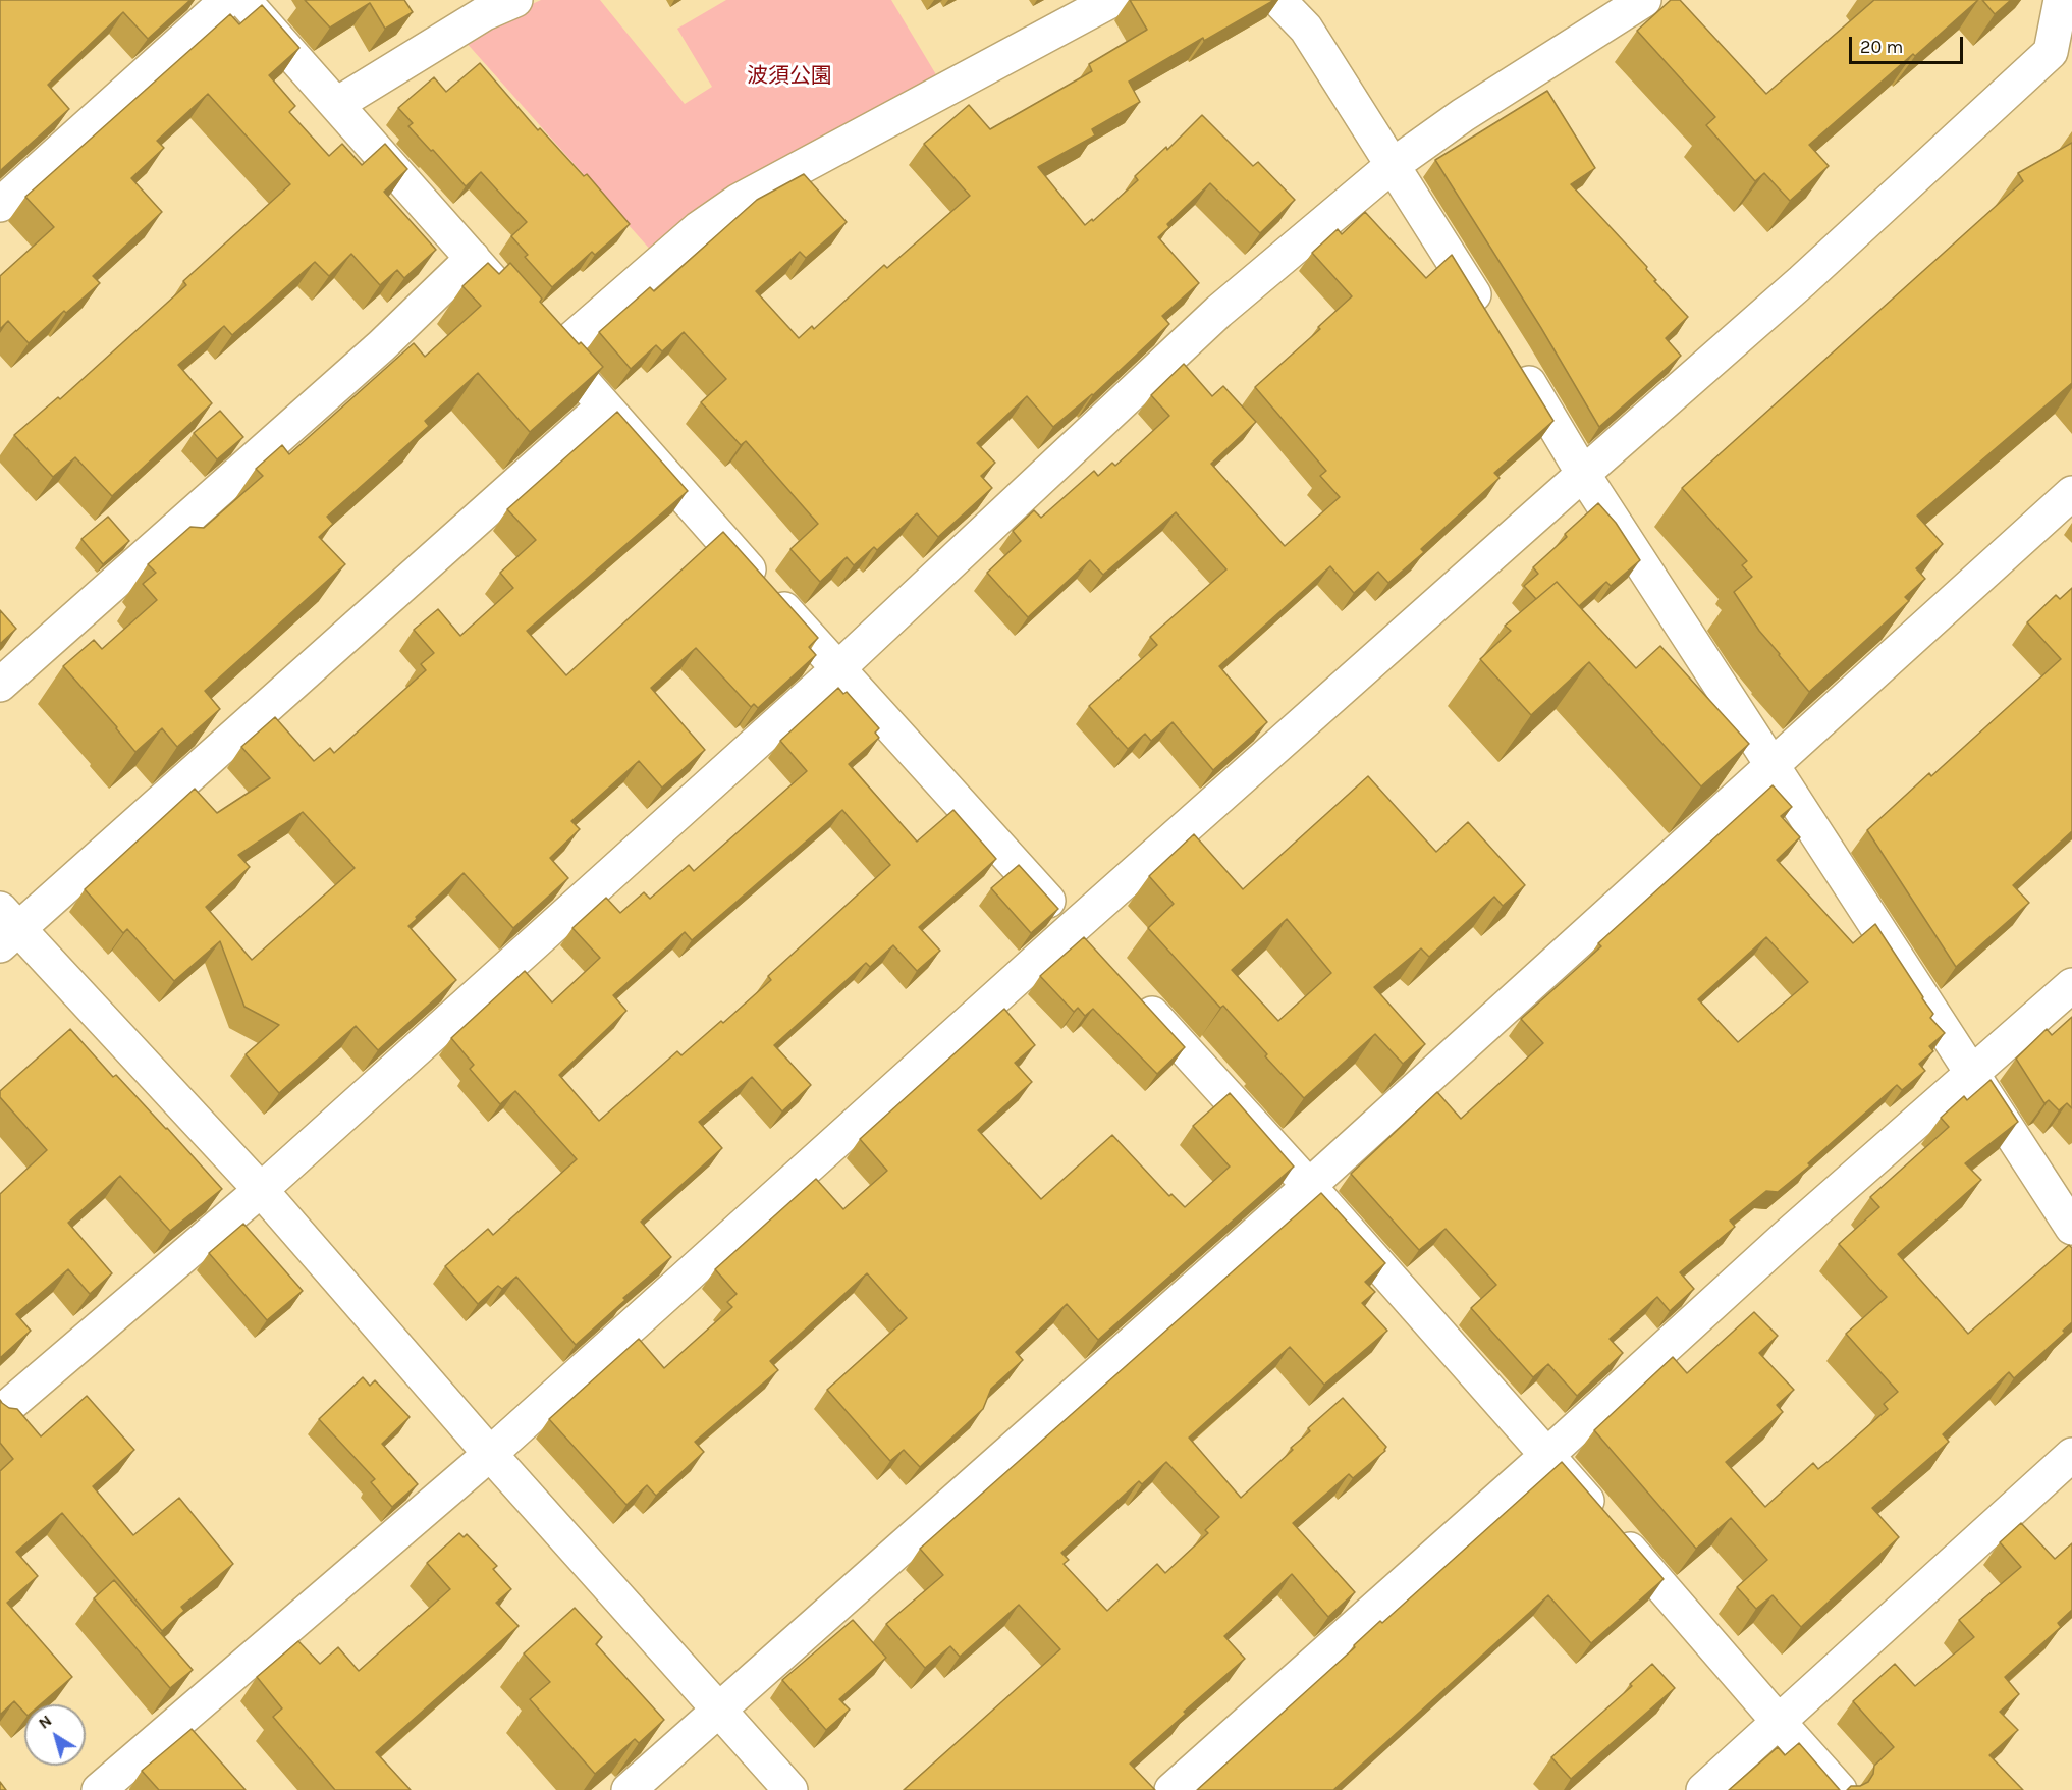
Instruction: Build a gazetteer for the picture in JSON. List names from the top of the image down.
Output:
{
  "parks": ["波須公園"],
  "scale_bar": "20 m",
  "north": "top left"
}
